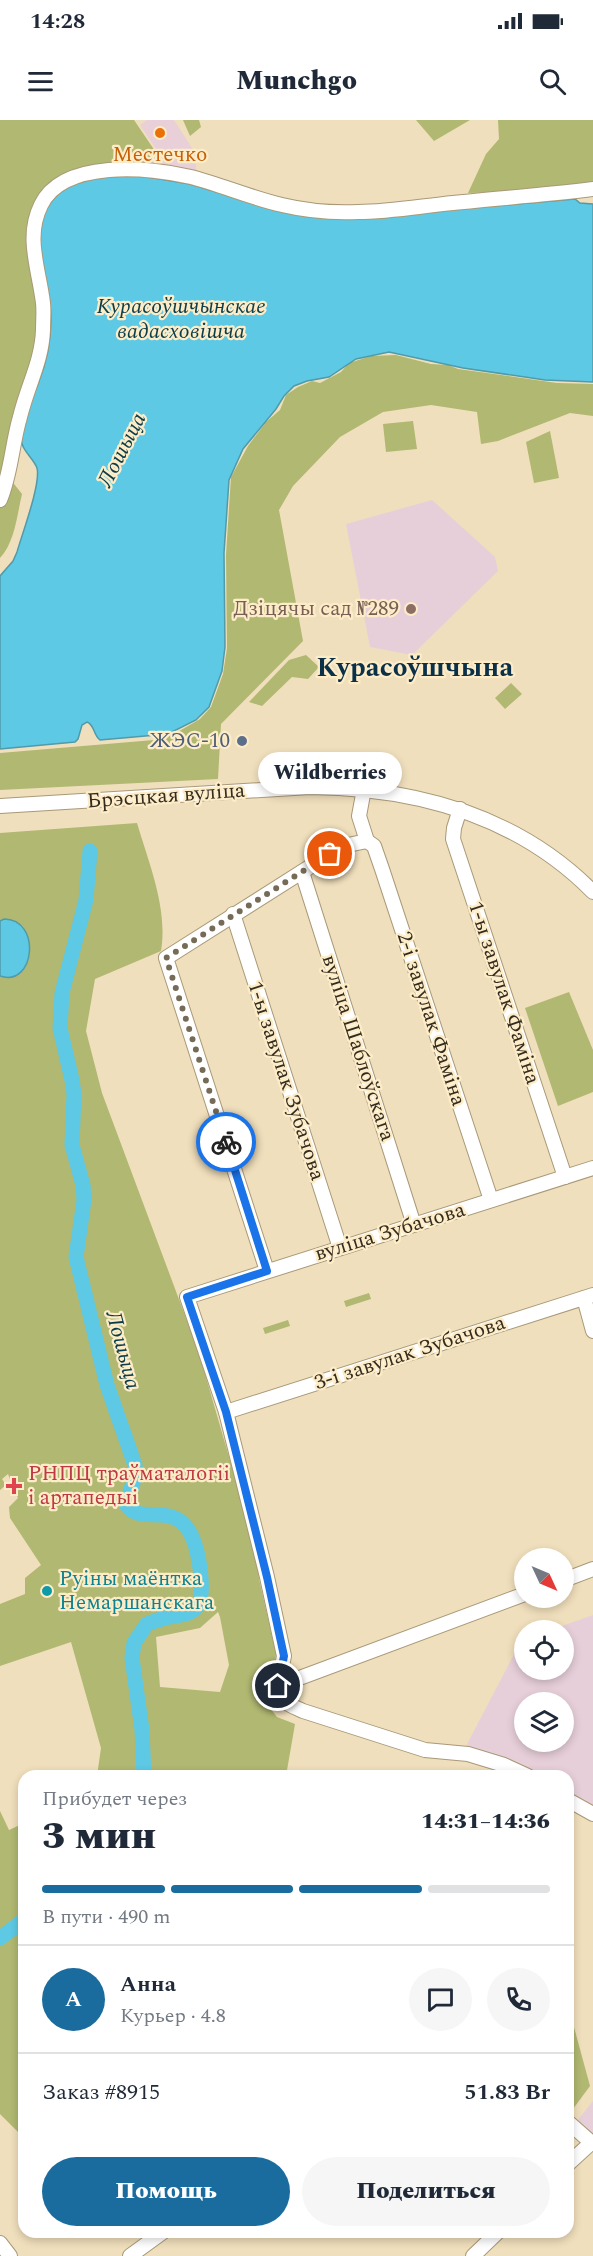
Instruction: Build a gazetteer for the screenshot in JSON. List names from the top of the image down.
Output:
{
  "streets": {
    "street": [
      "Брэсцкая вуліца",
      "1-ы завулак Фаміна",
      "2-і завулак Фаміна",
      "вуліца Шаблоўскага",
      "1-ы завулак Зубачова",
      "вуліца Зубачова",
      "3-і завулак Зубачова"
    ]
  },
  "crossings": [
    ["Брэсцкая вуліца", "1-ы завулак Фаміна"],
    ["Брэсцкая вуліца", "2-і завулак Фаміна"],
    ["1-ы завулак Фаміна", "вуліца Зубачова"],
    ["2-і завулак Фаміна", "вуліца Зубачова"],
    ["вуліца Шаблоўскага", "вуліца Зубачова"],
    ["1-ы завулак Зубачова", "вуліца Зубачова"],
    ["вуліца Зубачова", "3-і завулак Зубачова"]
  ],
  "districts": ["Курасоўшчына"],
  "water": ["Курасоўшчынскае вадасховішча", "Лошыца"],
  "places": {
    "other": [
      "Местечко",
      "Дзіцячы сад №289",
      "ЖЭС-10",
      "Wildberries",
      "Руіны маёнтка Немаршанскага"
    ],
    "health": ["РНПЦ траўматалогіі і артапедыі"]
  },
  "north": "bottom right",
  "page": {
    "status": "14:28",
    "header": "Munchgo",
    "bubble": "Wildberries",
    "heading": ["3 мин", "Прибудет через", "14:31–14:36"],
    "panel": [
      "Анна",
      "Курьер · 4.8",
      "Заказ #8915",
      "51.83 Br"
    ],
    "bar": "В пути · 490 m",
    "round": "А",
    "buttons": ["Помощь", "Поделиться"]
  }
}
